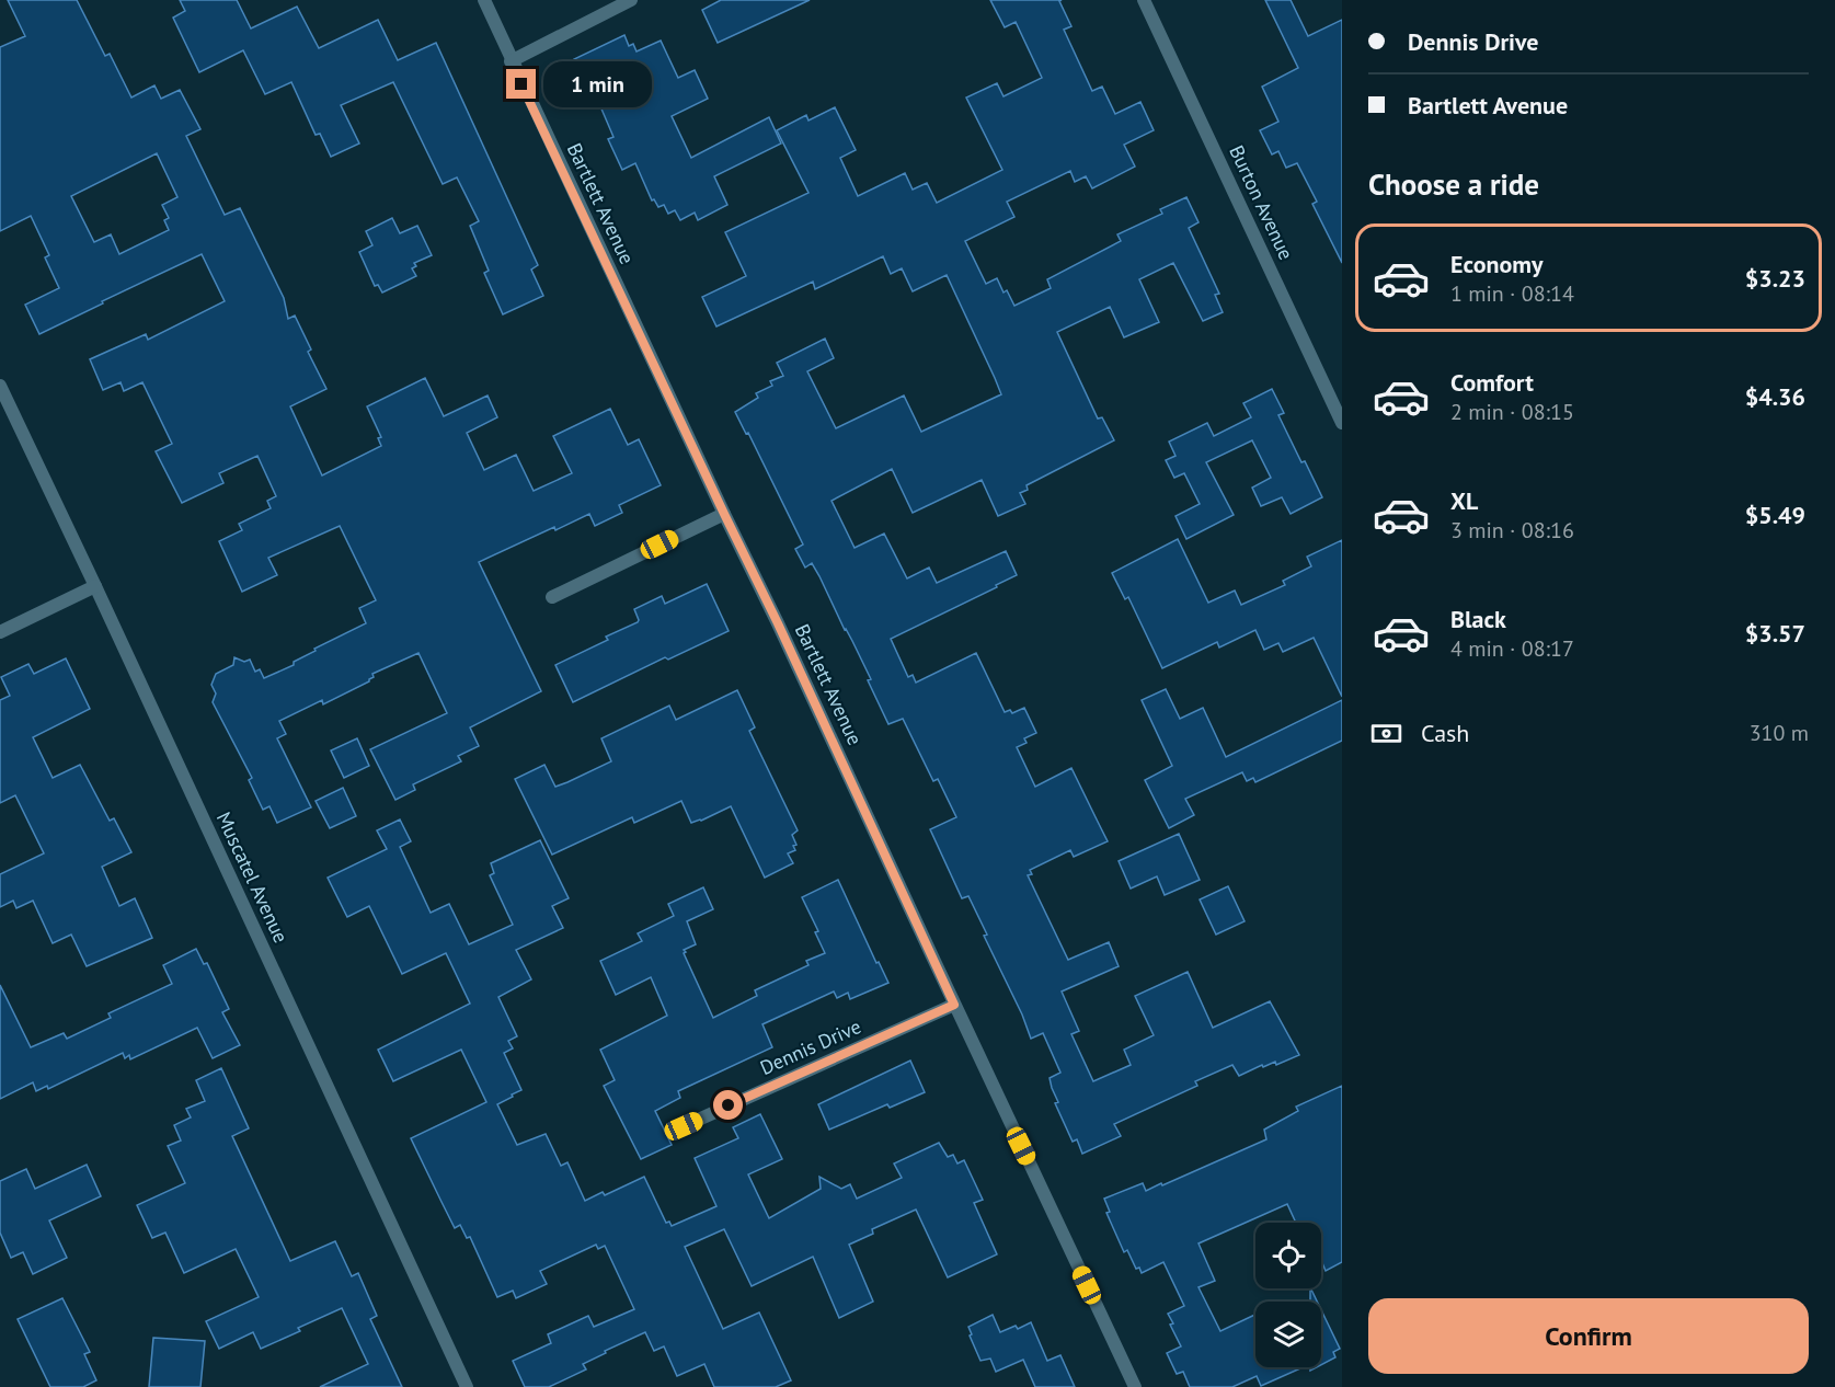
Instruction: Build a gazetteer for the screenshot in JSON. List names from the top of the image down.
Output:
{
  "streets": {
    "street": [
      "Burton Avenue",
      "Bartlett Avenue",
      "Muscatel Avenue",
      "Dennis Drive"
    ]
  },
  "crossings": [
    ["Bartlett Avenue", "Dennis Drive"]
  ],
  "page": {
    "banner": ["Dennis Drive", "Bartlett Avenue"],
    "bubble": "1 min",
    "heading": "Choose a ride",
    "list": [
      {
        "name": "Economy",
        "note": "1 min · 08:14",
        "value": "$3.23"
      },
      {
        "name": "Comfort",
        "note": "2 min · 08:15",
        "value": "$4.36"
      },
      {
        "name": "XL",
        "note": "3 min · 08:16",
        "value": "$5.49"
      },
      {
        "name": "Black",
        "note": "4 min · 08:17",
        "value": "$3.57"
      }
    ],
    "pay": ["Cash", "310 m"],
    "buttons": "Confirm"
  }
}
